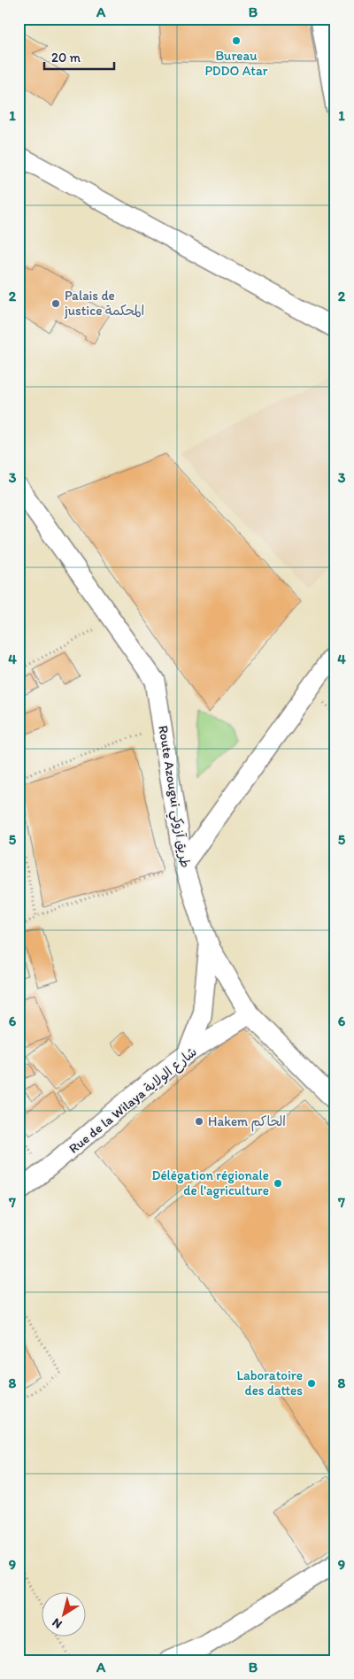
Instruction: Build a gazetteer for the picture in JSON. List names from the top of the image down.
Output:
{
  "streets": {
    "street": ["Route Azougui طريق آزوكي", "Rue de la Wilaya شارع الولاية"]
  },
  "crossings": [
    ["Route Azougui طريق آزوكي", "Rue de la Wilaya شارع الولاية"]
  ],
  "places": [
    "Bureau PDDO Atar",
    "Palais de justice المحكمة",
    "Hakem الحاكم",
    "Délégation régionale de l'agriculture",
    "Laboratoire des dattes"
  ],
  "scale_bar": "20 m",
  "north": "bottom left",
  "grid": {
    "columns": ["A", "B"],
    "rows": [
      "1",
      "2",
      "3",
      "4",
      "5",
      "6",
      "7",
      "8",
      "9"
    ]
  }
}
